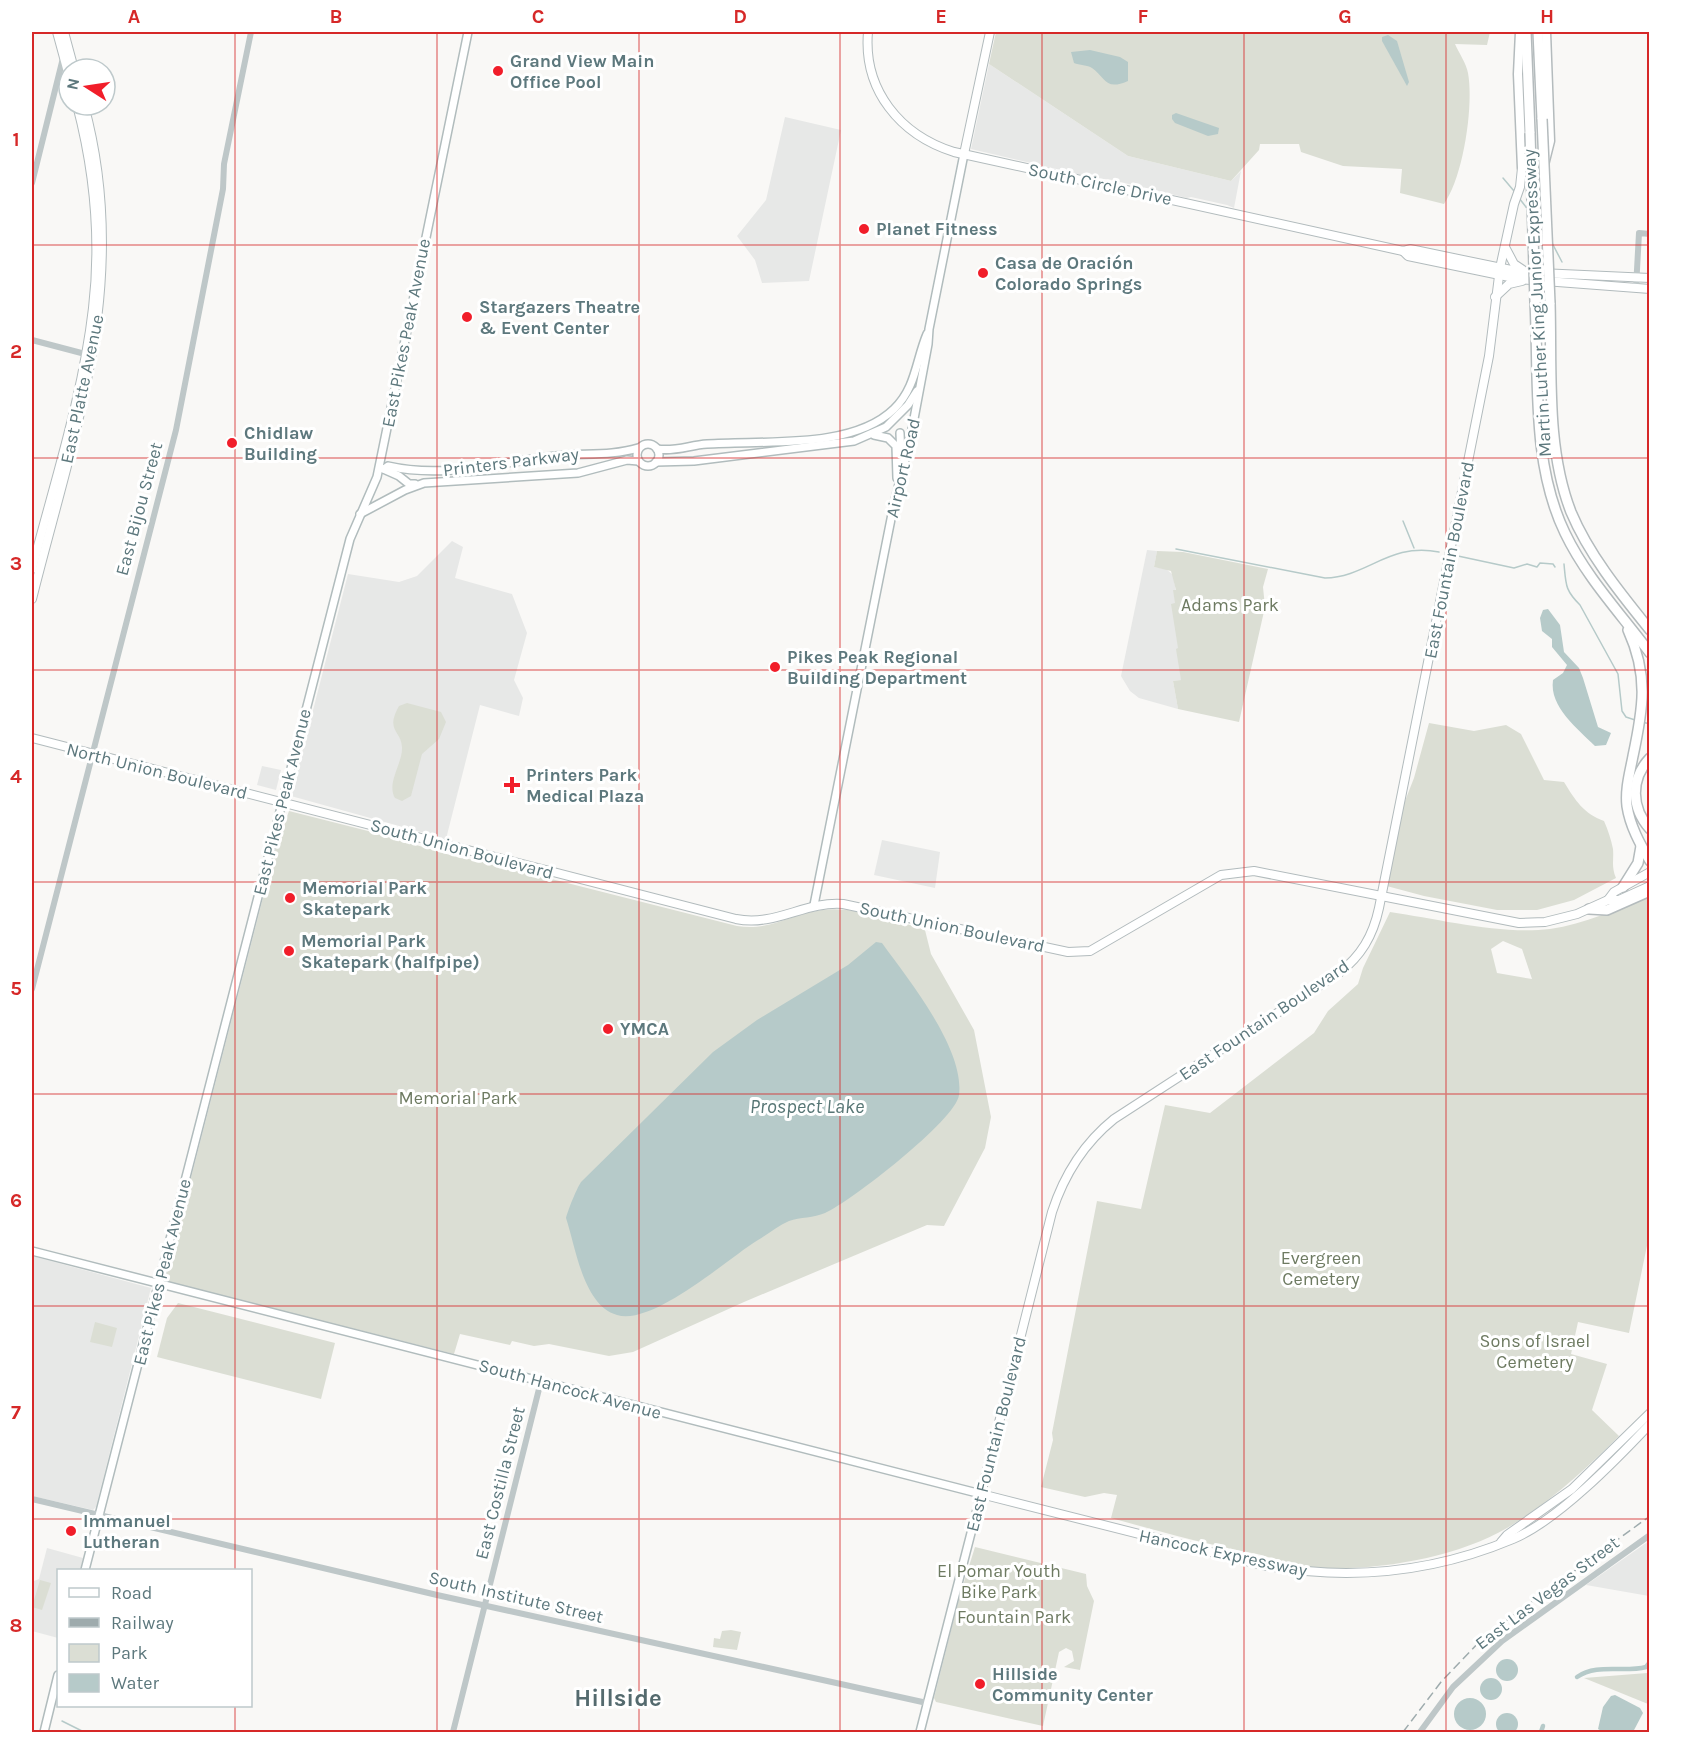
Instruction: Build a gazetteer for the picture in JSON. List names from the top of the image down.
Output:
{
  "streets": {
    "highway": ["Martin Luther King Junior Expressway"],
    "main road": [
      "South Circle Drive",
      "East Pikes Peak Avenue",
      "East Platte Avenue",
      "Printers Parkway",
      "Airport Road",
      "East Fountain Boulevard",
      "North Union Boulevard",
      "South Union Boulevard",
      "South Hancock Avenue",
      "Hancock Expressway"
    ],
    "street": [
      "East Bijou Street",
      "East Costilla Street",
      "East Las Vegas Street",
      "South Institute Street"
    ]
  },
  "crossings": [
    ["South Circle Drive", "Airport Road"],
    ["South Circle Drive", "East Fountain Boulevard"],
    ["East Pikes Peak Avenue", "Printers Parkway"],
    ["East Pikes Peak Avenue", "North Union Boulevard"],
    ["East Pikes Peak Avenue", "South Union Boulevard"],
    ["East Pikes Peak Avenue", "South Hancock Avenue"],
    ["East Pikes Peak Avenue", "South Institute Street"],
    ["Airport Road", "South Union Boulevard"],
    ["East Bijou Street", "North Union Boulevard"],
    ["East Fountain Boulevard", "South Union Boulevard"],
    ["East Fountain Boulevard", "South Hancock Avenue"],
    ["East Fountain Boulevard", "Hancock Expressway"],
    ["East Fountain Boulevard", "South Institute Street"],
    ["North Union Boulevard", "South Union Boulevard"],
    ["South Hancock Avenue", "East Costilla Street"],
    ["South Hancock Avenue", "Hancock Expressway"],
    ["East Costilla Street", "South Institute Street"]
  ],
  "districts": ["Hillside"],
  "water": ["Prospect Lake"],
  "parks": [
    "Adams Park",
    "Memorial Park",
    "Evergreen Cemetery",
    "Sons of Israel Cemetery",
    "El Pomar Youth Bike Park",
    "Fountain Park"
  ],
  "places": {
    "other": [
      "Grand View Main Office Pool",
      "Planet Fitness",
      "Casa de Oración Colorado Springs",
      "Stargazers Theatre & Event Center",
      "Chidlaw Building",
      "Pikes Peak Regional Building Department",
      "Memorial Park Skatepark",
      "Memorial Park Skatepark (halfpipe)",
      "YMCA",
      "Immanuel Lutheran",
      "Hillside Community Center"
    ],
    "health": ["Printers Park Medical Plaza"]
  },
  "legend": [
    "Road",
    "Railway",
    "Park",
    "Water"
  ],
  "north": "left",
  "grid": {
    "columns": [
      "A",
      "B",
      "C",
      "D",
      "E",
      "F",
      "G",
      "H"
    ],
    "rows": [
      "1",
      "2",
      "3",
      "4",
      "5",
      "6",
      "7",
      "8"
    ]
  }
}
